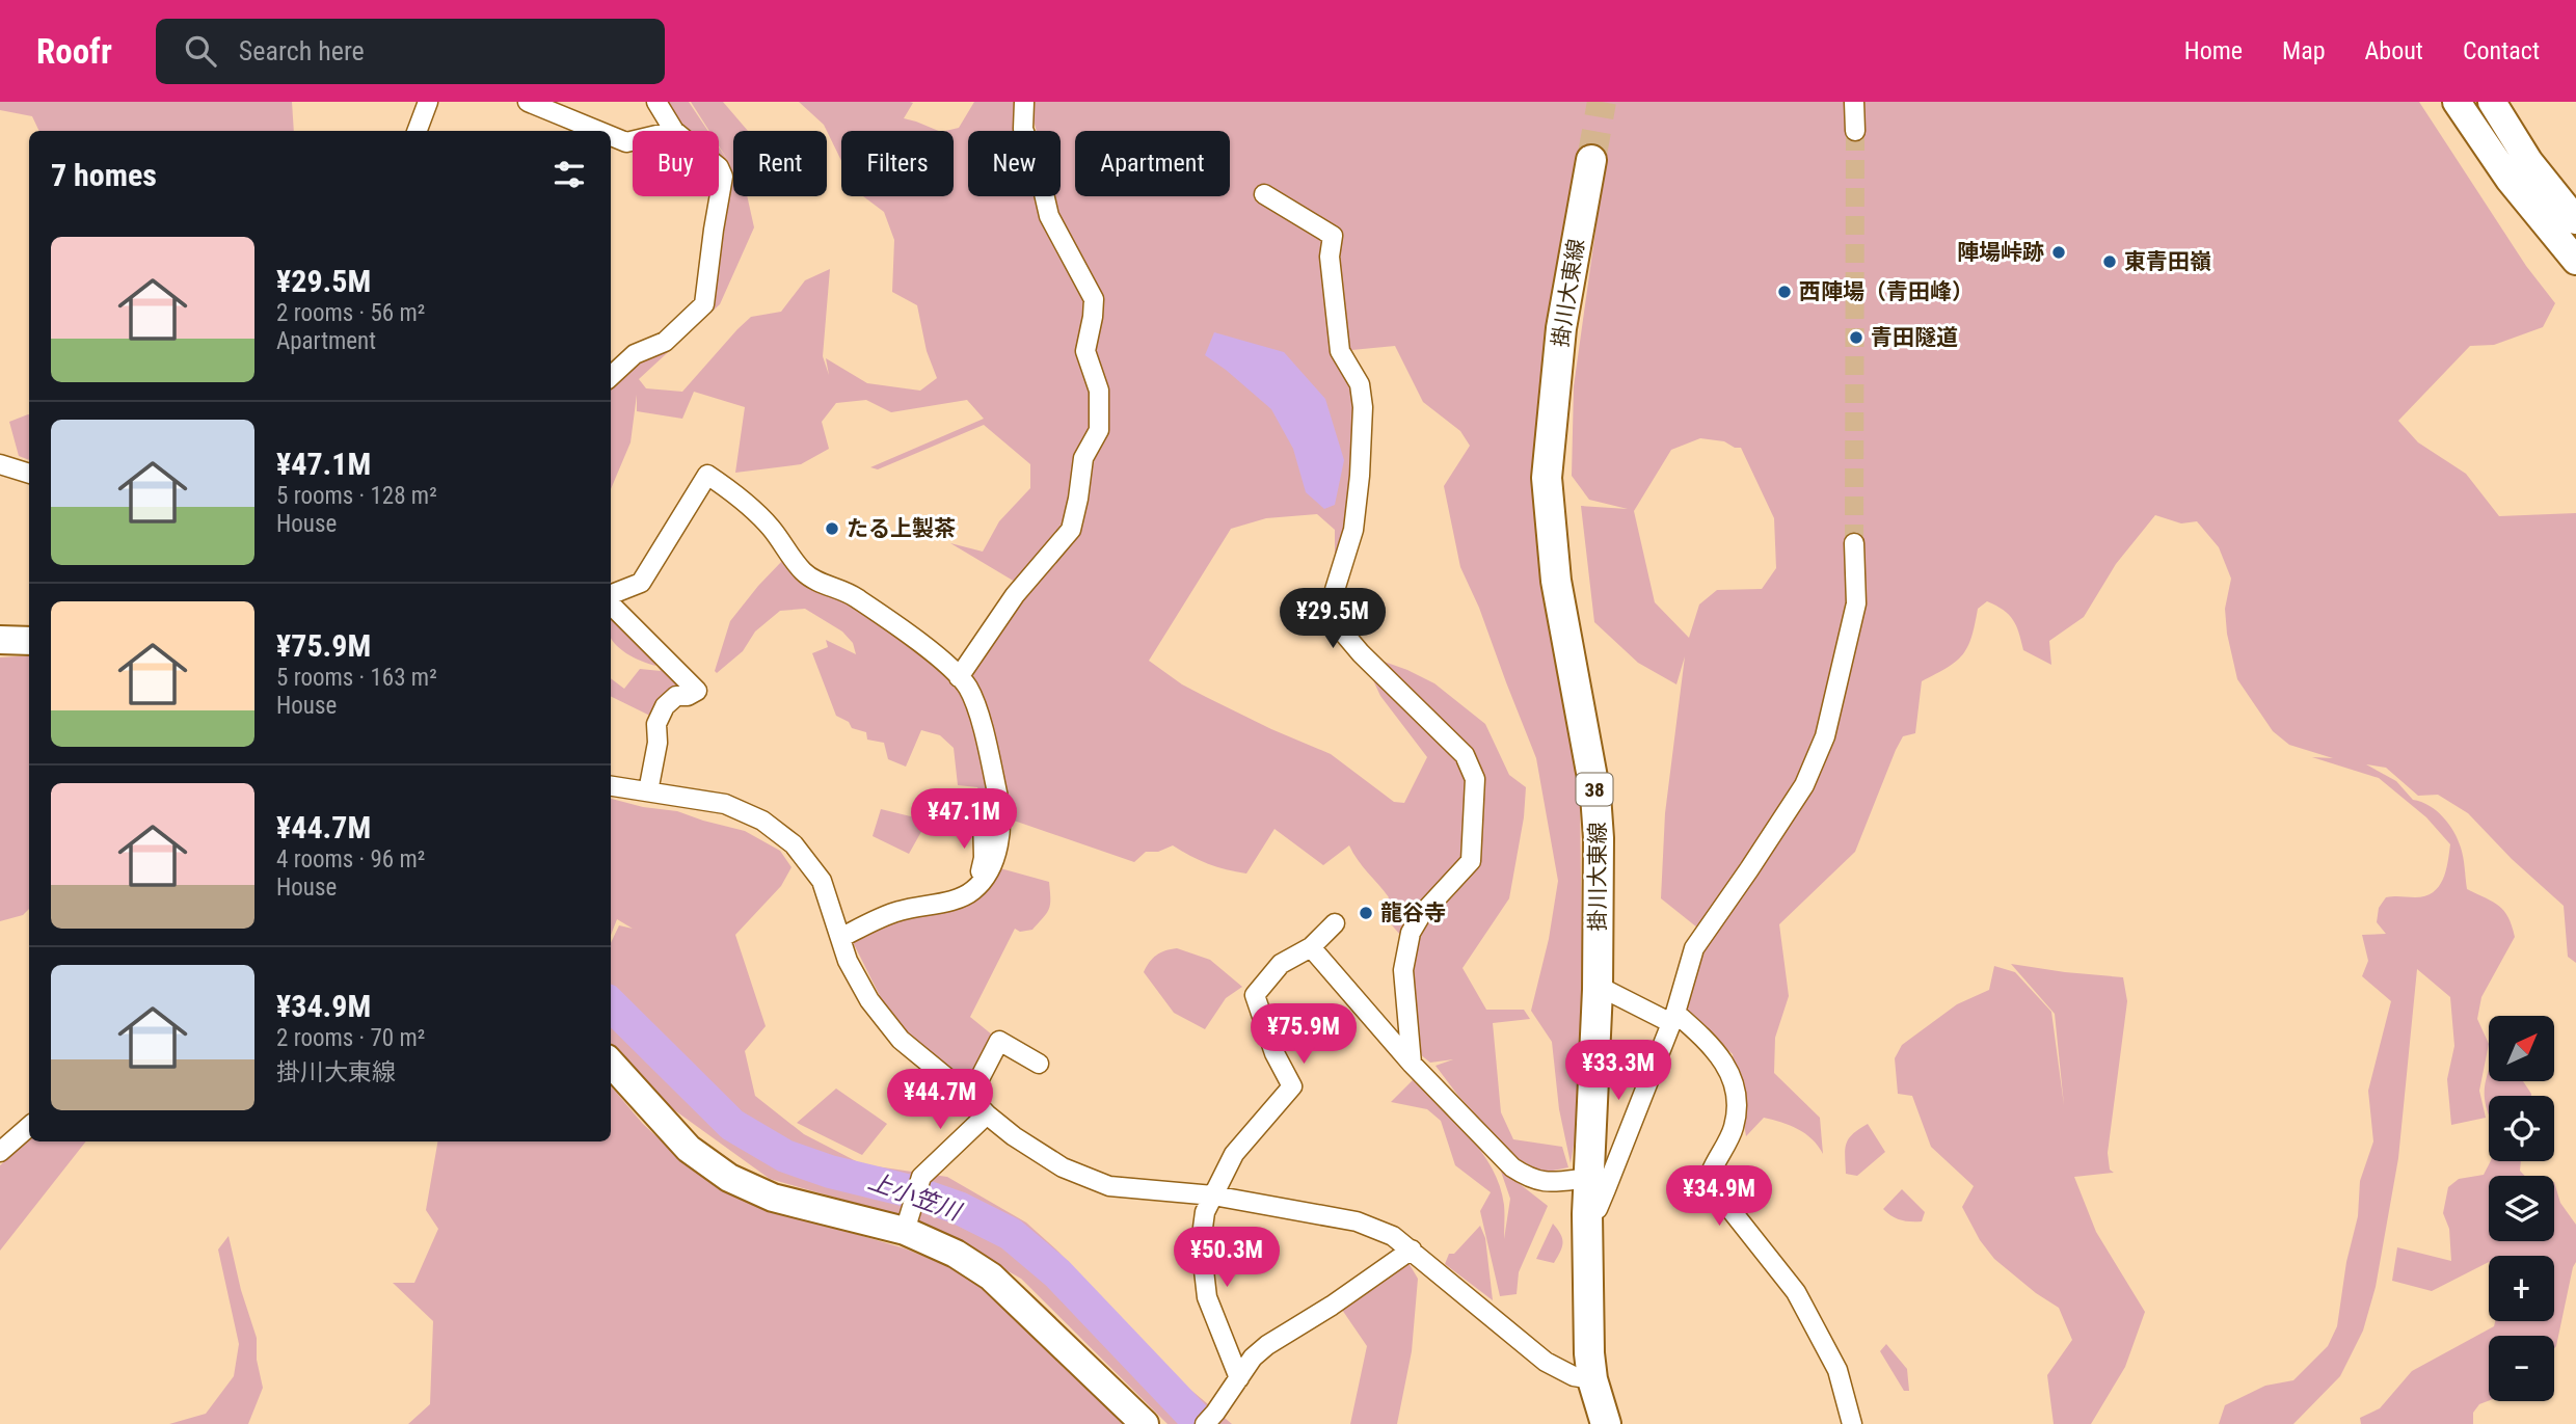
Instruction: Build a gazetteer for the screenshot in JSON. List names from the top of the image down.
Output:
{
  "streets": {
    "main road": ["掛川大東線", "38"]
  },
  "water": ["上小笠川"],
  "places": [
    "陣場峠跡",
    "東青田嶺",
    "西陣場（青田峰）",
    "青田隧道",
    "たる上製茶",
    "龍谷寺"
  ],
  "north": "top right",
  "page": {
    "header": "Roofr",
    "search": "Search here",
    "nav": [
      "Home",
      "Map",
      "About",
      "Contact"
    ],
    "chip": [
      "Buy",
      "Rent",
      "Filters",
      "New",
      "Apartment"
    ],
    "heading": "7 homes",
    "list": [
      {
        "name": "¥29.5M",
        "note": "2 rooms · 56 m² · Apartment"
      },
      {
        "name": "¥47.1M",
        "note": "5 rooms · 128 m² · House"
      },
      {
        "name": "¥75.9M",
        "note": "5 rooms · 163 m² · House"
      },
      {
        "name": "¥44.7M",
        "note": "4 rooms · 96 m² · House"
      },
      {
        "name": "¥34.9M",
        "note": "2 rooms · 70 m² · 掛川大東線"
      }
    ],
    "price": [
      "¥29.5M",
      "¥47.1M",
      "¥75.9M",
      "¥33.3M",
      "¥44.7M",
      "¥34.9M",
      "¥50.3M"
    ],
    "map_buttons": ["+", "−"]
  }
}
